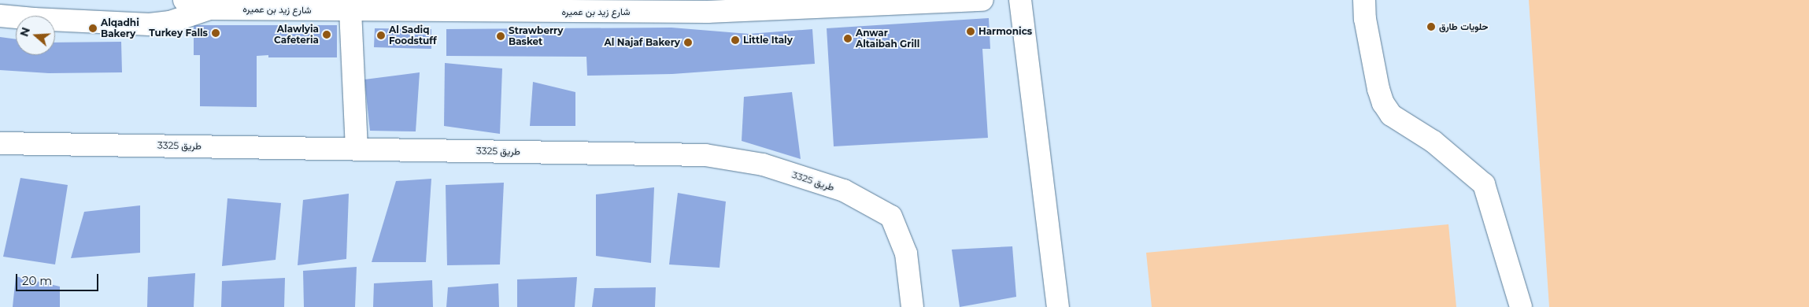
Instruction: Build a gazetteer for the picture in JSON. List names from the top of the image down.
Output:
{
  "streets": {
    "street": ["شارع زيد بن عميره", "طريق 3325"]
  },
  "places": [
    "حلويات طارق",
    "Alqadhi Bakery",
    "Harmonics",
    "Turkey Falls",
    "Alawlyia Cafeteria",
    "Al Sadiq Foodstuff",
    "Strawberry Basket",
    "Anwar Altaibah Grill",
    "Little Italy",
    "Al Najaf Bakery"
  ],
  "scale_bar": "20 m",
  "north": "left"
}
